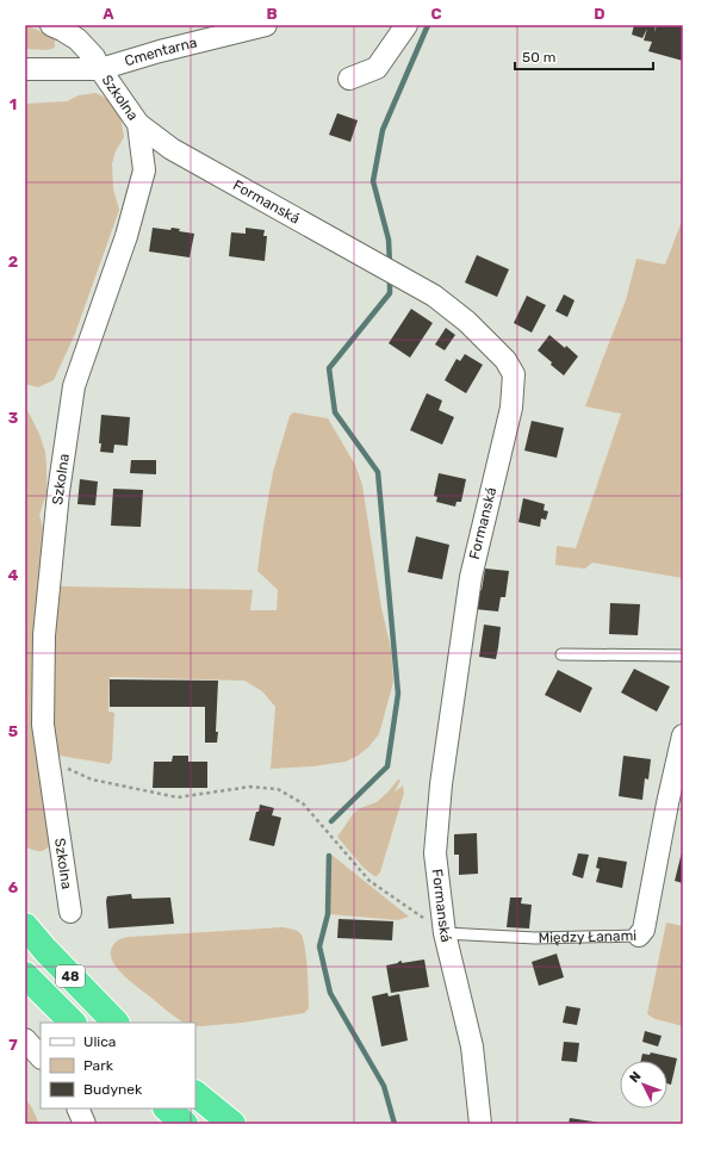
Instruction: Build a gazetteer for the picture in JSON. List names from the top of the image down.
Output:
{
  "streets": {
    "highway": ["48"],
    "street": [
      "Cmentarna",
      "Szkolna",
      "Formanská",
      "Między Łanami"
    ]
  },
  "crossings": [
    ["Cmentarna", "Szkolna"],
    ["Szkolna", "Formanská"],
    ["Formanská", "Między Łanami"]
  ],
  "legend": ["Ulica", "Park", "Budynek"],
  "scale_bar": "50 m",
  "north": "top left",
  "grid": {
    "columns": [
      "A",
      "B",
      "C",
      "D"
    ],
    "rows": [
      "1",
      "2",
      "3",
      "4",
      "5",
      "6",
      "7"
    ]
  }
}
